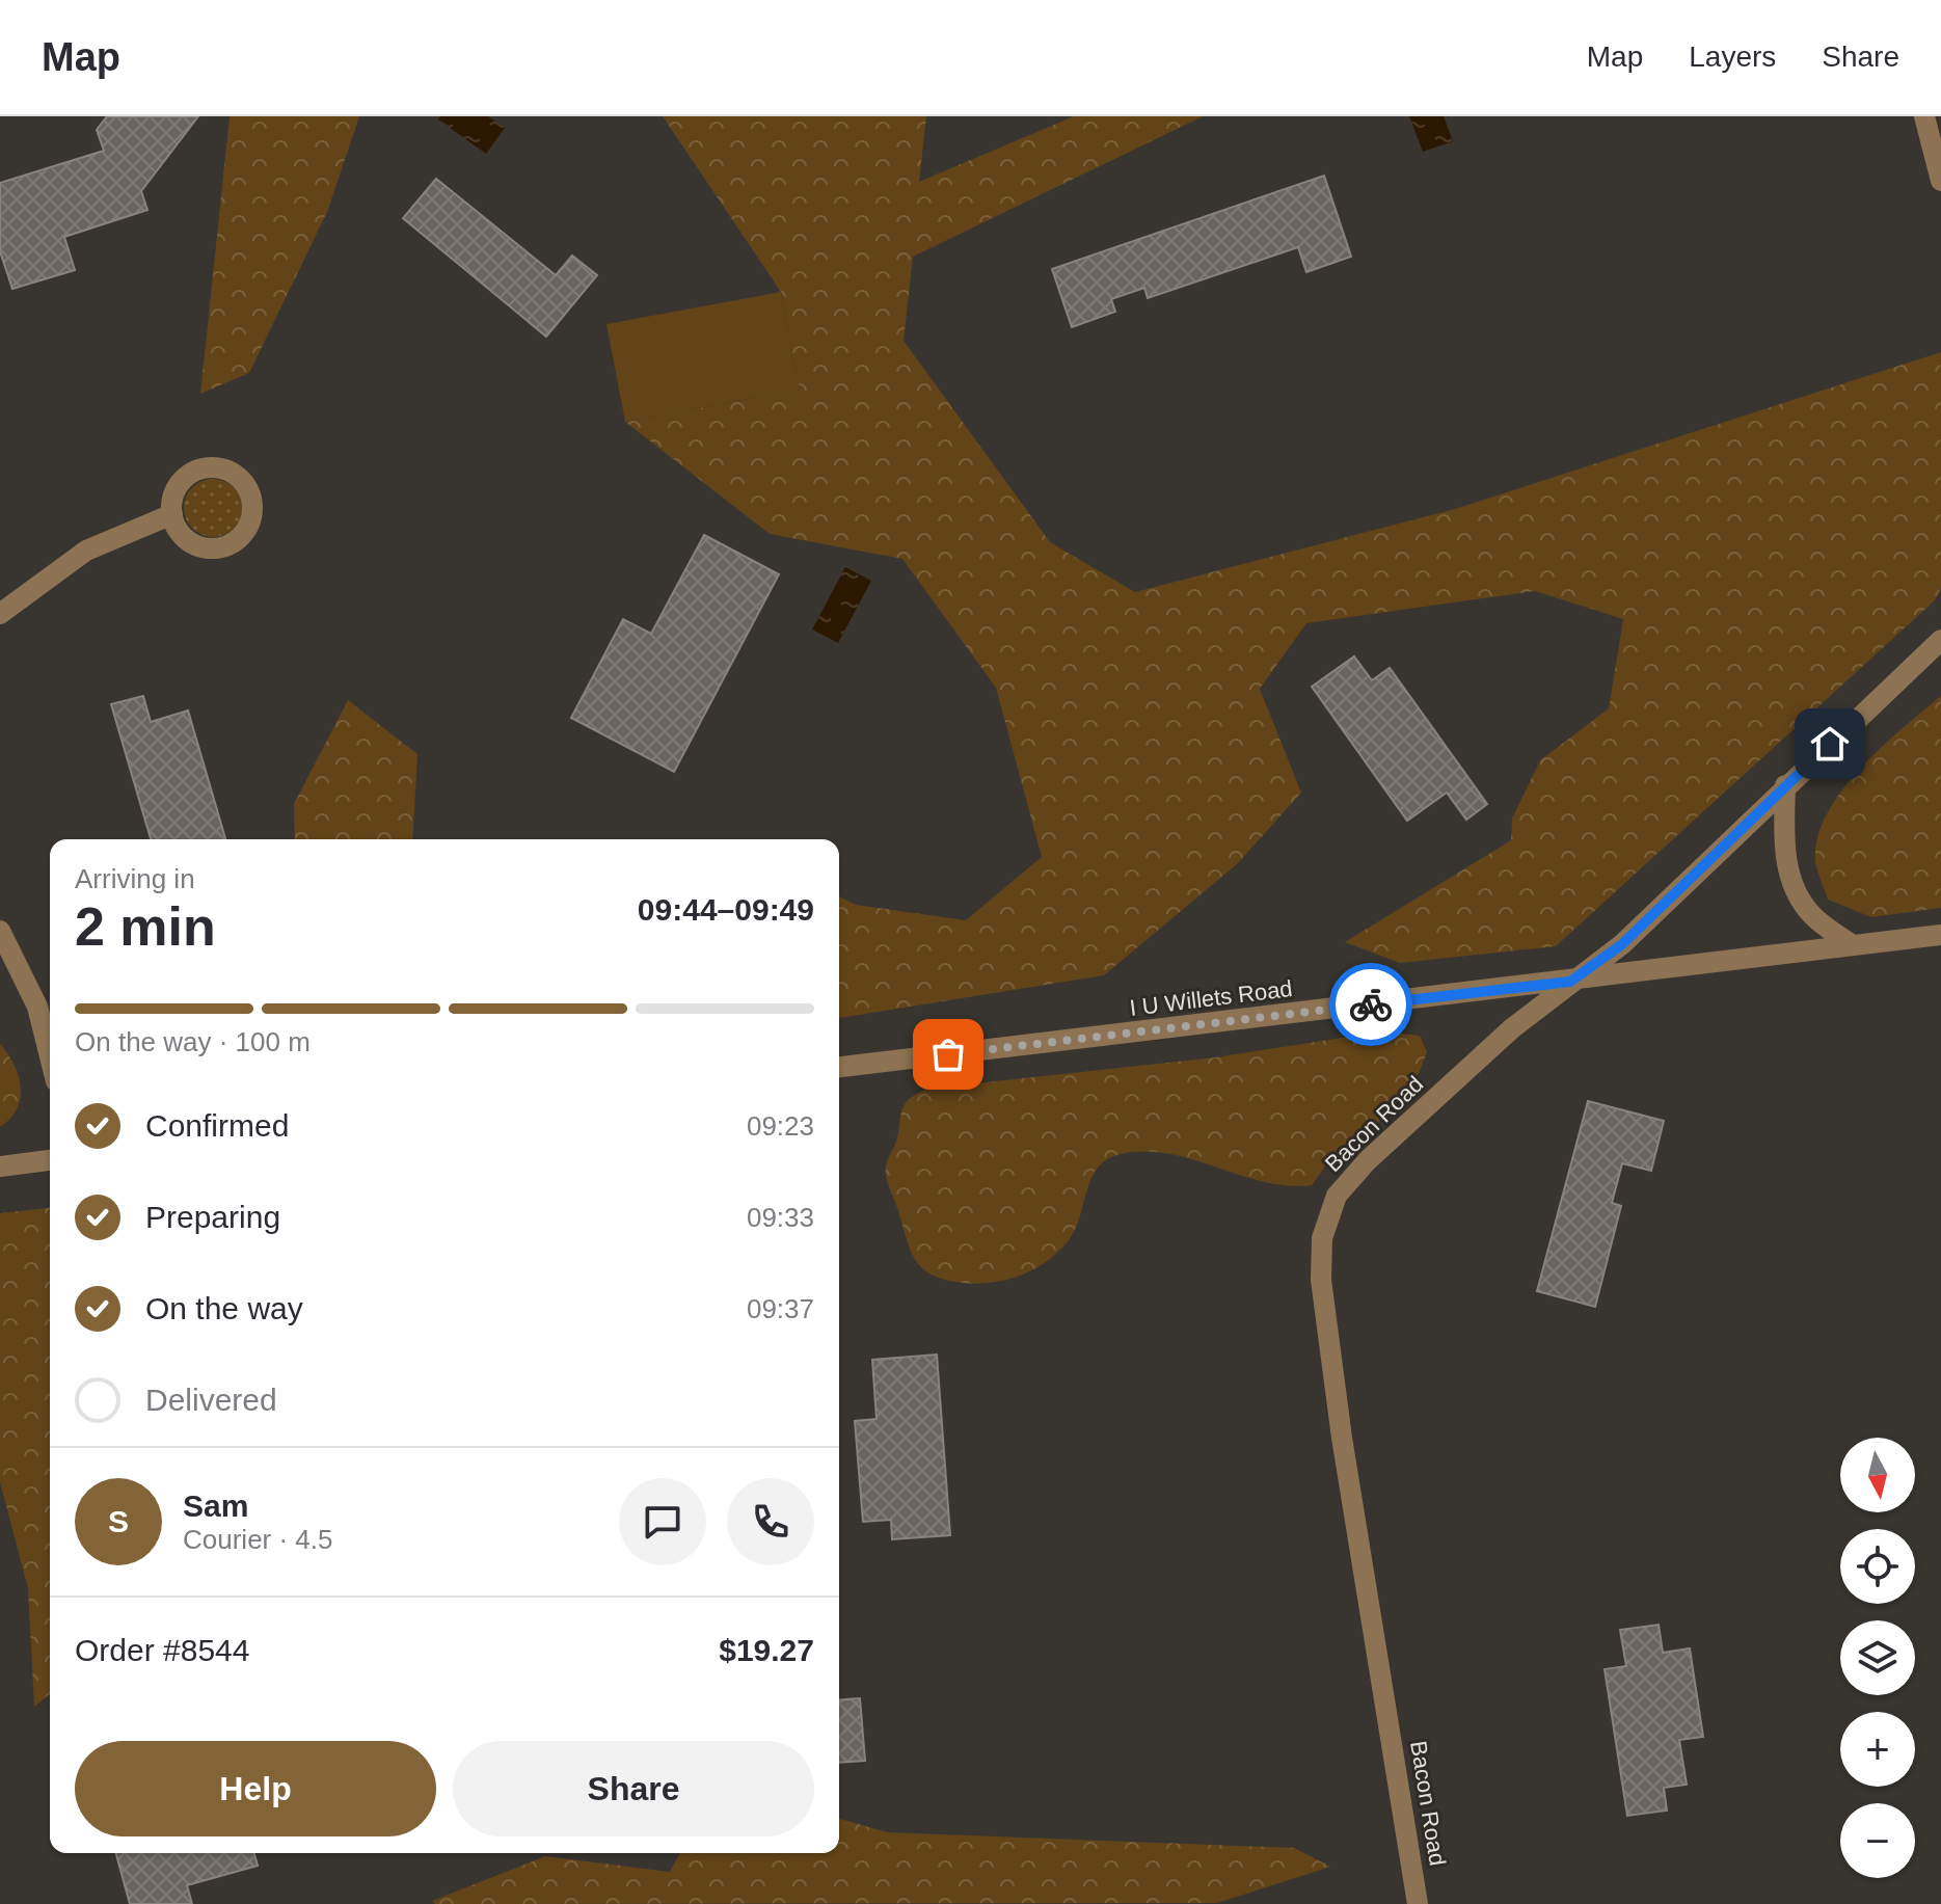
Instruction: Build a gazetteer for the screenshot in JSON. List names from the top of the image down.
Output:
{
  "streets": {
    "street": ["I U Willets Road", "Bacon Road"]
  },
  "crossings": [
    ["I U Willets Road", "Bacon Road"]
  ],
  "north": "bottom",
  "page": {
    "header": "Map",
    "nav": ["Map", "Layers", "Share"],
    "heading": ["2 min", "Arriving in", "09:44–09:49"],
    "panel": [
      "Sam",
      "Courier · 4.5",
      "Order #8544",
      "$19.27"
    ],
    "bar": "On the way · 100 m",
    "list": [
      ["Confirmed", "09:23"],
      ["Preparing", "09:33"],
      ["On the way", "09:37"],
      "Delivered"
    ],
    "map_buttons": ["+", "−"],
    "round": "S",
    "buttons": ["Help", "Share"]
  }
}
